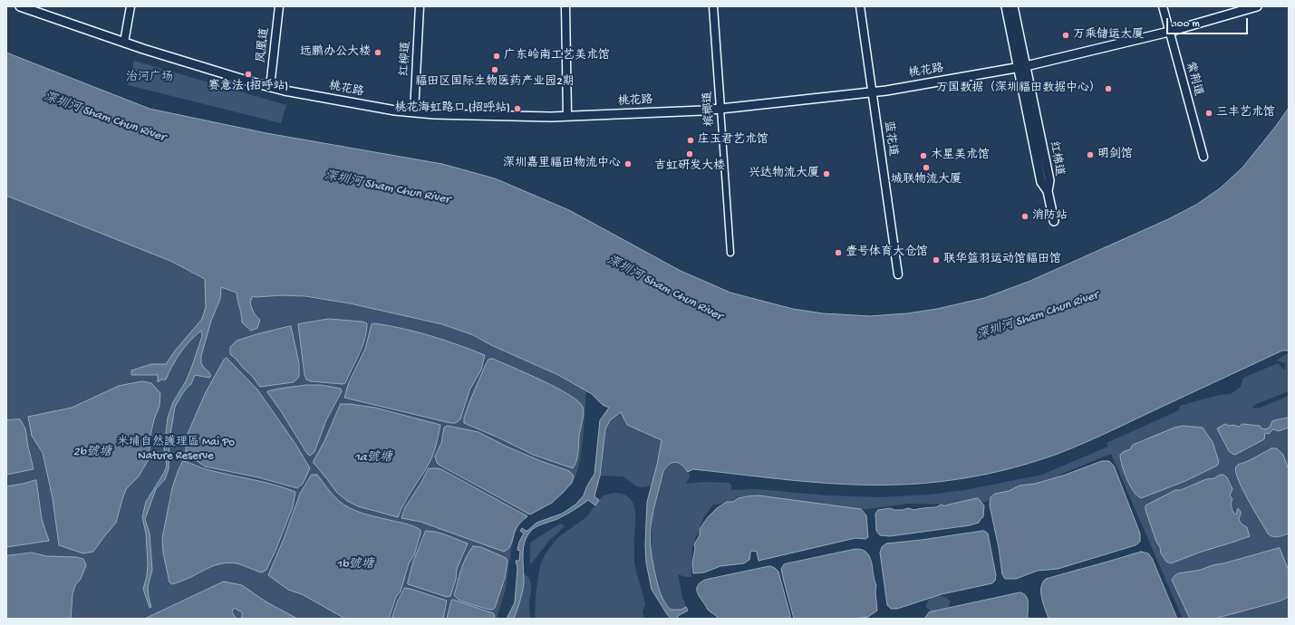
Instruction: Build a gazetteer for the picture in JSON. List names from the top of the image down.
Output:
{
  "streets": {
    "main road": ["桃花路", "红棉道"],
    "street": [
      "凤凰道",
      "红柳道",
      "紫荆道",
      "槟榔道",
      "蓝花道"
    ]
  },
  "crossings": [
    ["凤凰道", "桃花路"],
    ["红柳道", "桃花路"],
    ["桃花路", "紫荆道"],
    ["桃花路", "槟榔道"],
    ["桃花路", "蓝花道"],
    ["桃花路", "红棉道"]
  ],
  "water": [
    "深圳河 Sham Chun River",
    "2b號塘",
    "1a號塘",
    "1b號塘"
  ],
  "parks": ["治河广场", "米埔自然護理區 Mai Po Nature Reserve"],
  "places": [
    "万乘储运大厦",
    "远鹏办公大楼",
    "广东岭南工艺美术馆",
    "福田区国际生物医药产业园2期",
    "赛意法 (招呼站)",
    "万国数据（深圳福田数据中心）",
    "桃花海虹路口 (招呼站)",
    "三丰艺术馆",
    "庄玉君艺术馆",
    "吉虹研发大楼",
    "明剑馆",
    "木星美术馆",
    "深圳嘉里福田物流中心",
    "城联物流大厦",
    "兴达物流大厦",
    "消防站",
    "壹号体育大仓馆",
    "联华篮羽运动馆福田馆"
  ],
  "scale_bar": "100 m"
}
